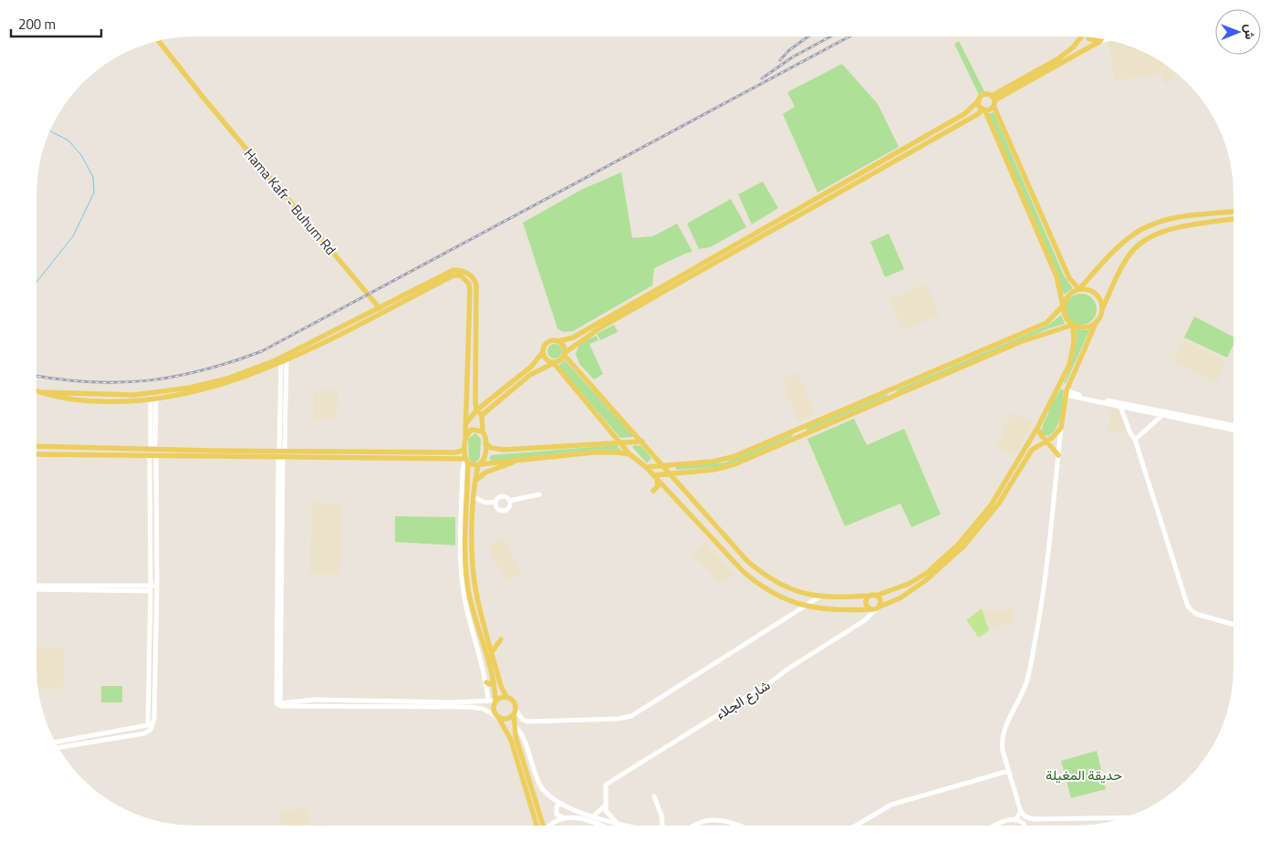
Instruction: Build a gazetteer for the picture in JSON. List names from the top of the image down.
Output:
{
  "streets": {
    "main road": ["Hama Kafr - Buhum Rd", "شارع الجلاء"]
  },
  "parks": ["حديقة المغيلة"],
  "scale_bar": "200 m",
  "north": "right"
}
